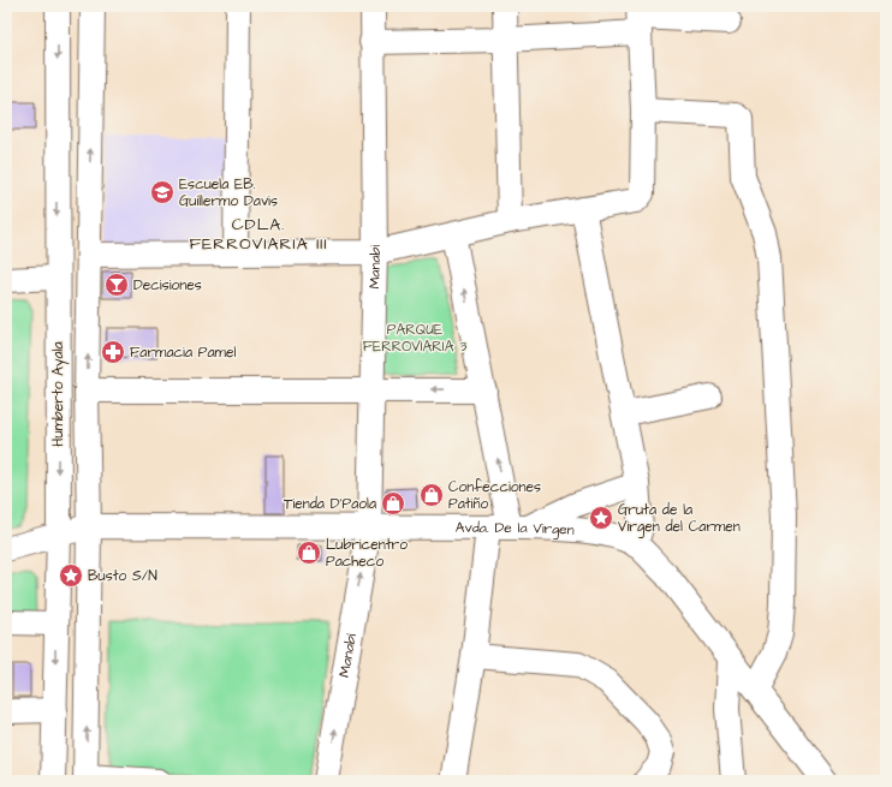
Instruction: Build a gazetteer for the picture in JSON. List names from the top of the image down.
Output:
{
  "streets": {
    "street": [
      "Manabi",
      "Humberto Ayala",
      "Avda. De la Virgen",
      "Manabí"
    ]
  },
  "crossings": [
    ["Manabi", "Avda. De la Virgen"],
    ["Manabi", "Manabí"],
    ["Humberto Ayala", "Avda. De la Virgen"],
    ["Avda. De la Virgen", "Manabí"]
  ],
  "districts": ["CDLA. FERROVIARIA III"],
  "parks": ["PARQUE FERROVIARIA 3"],
  "places": {
    "school or university": ["Escuela EB. Guillermo Davis"],
    "bar": ["Decisiones"],
    "pharmacy": ["Farmacia Pamel"],
    "shop": ["Confecciones Patiño", "Tienda D'Paola", "Lubricentro Pacheco"],
    "place": ["Gruta de la Virgen del Carmen", "Busto S/N"]
  }
}
